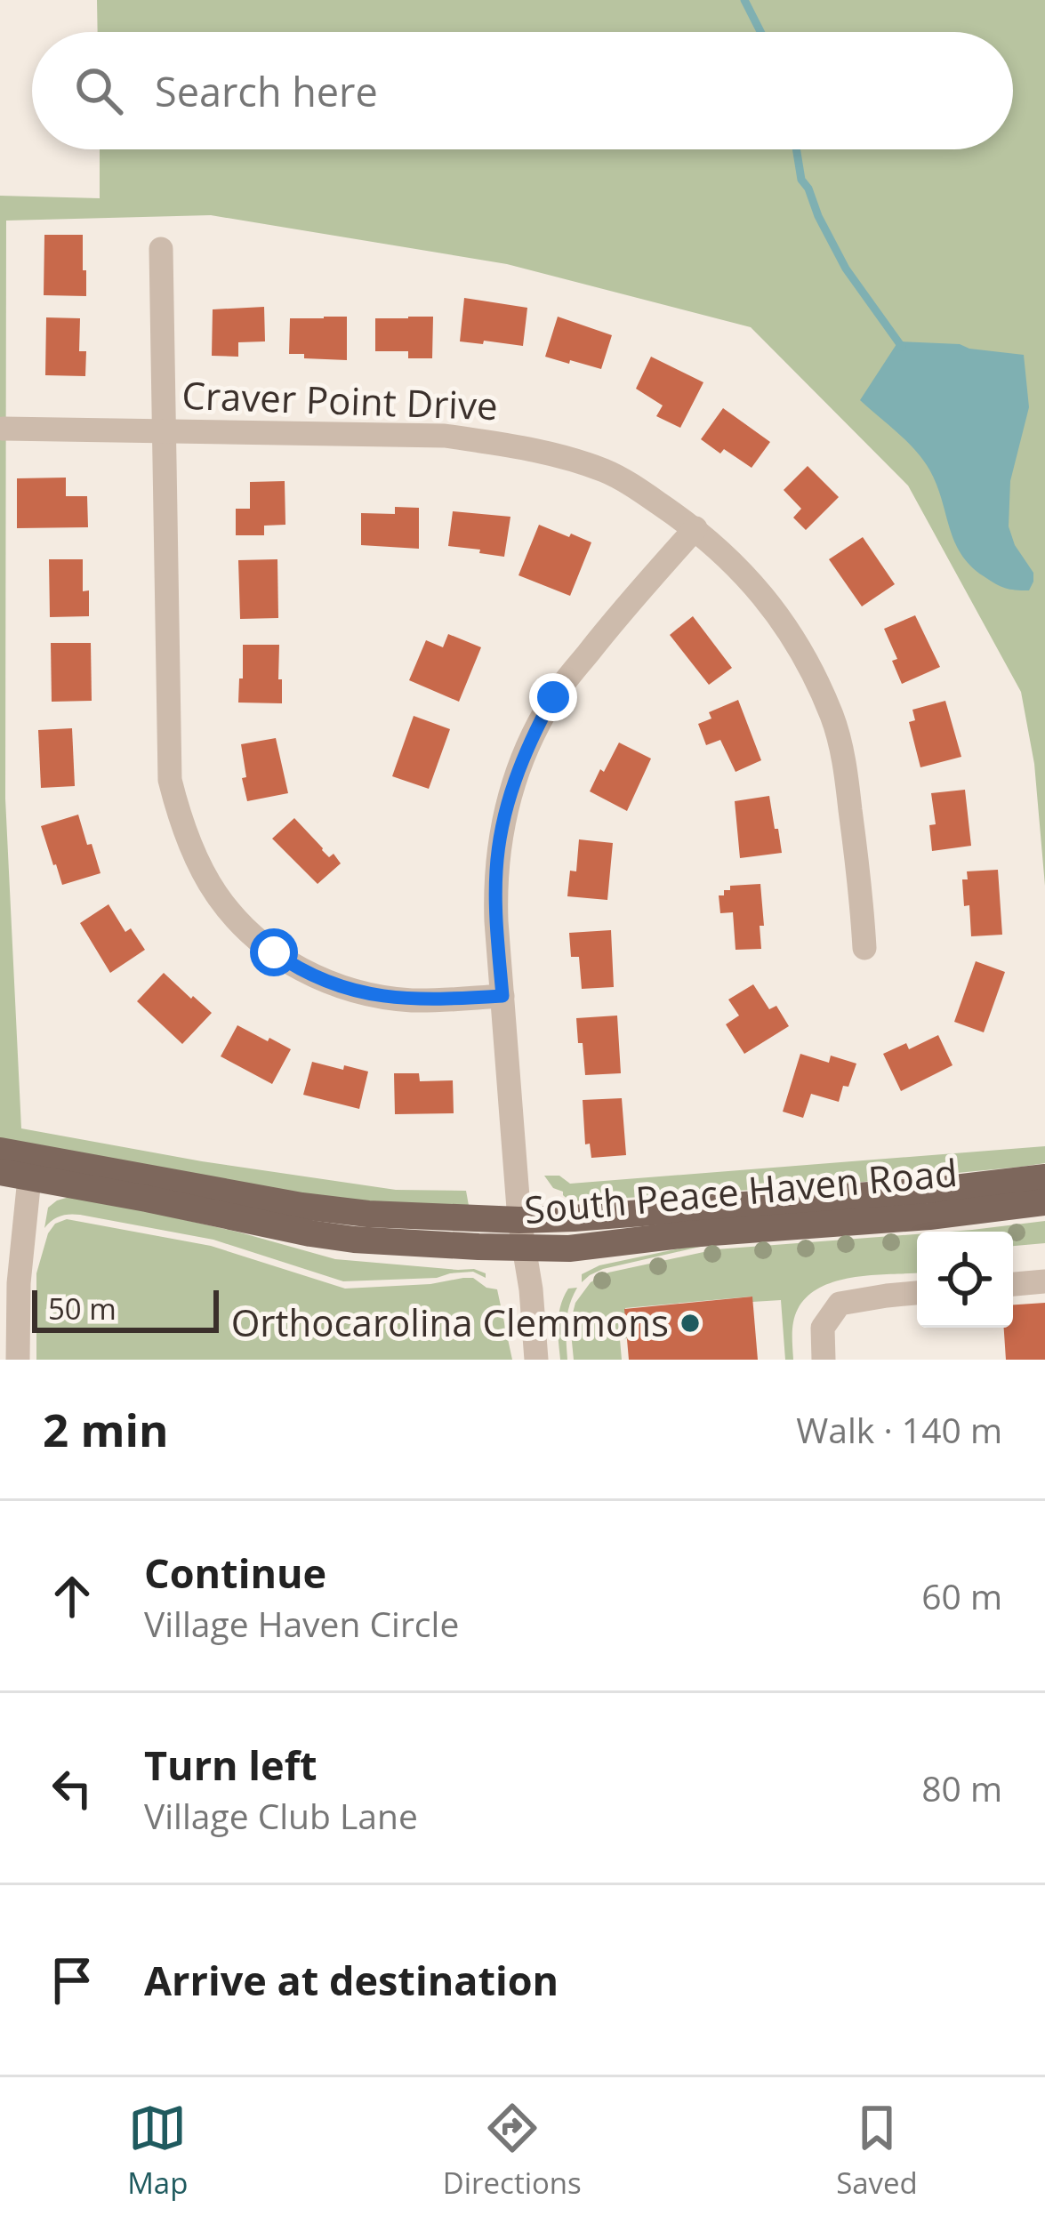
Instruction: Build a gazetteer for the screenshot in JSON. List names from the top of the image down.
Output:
{
  "streets": {
    "main road": ["South Peace Haven Road"],
    "street": ["Craver Point Drive"]
  },
  "places": ["Orthocarolina Clemmons"],
  "scale_bar": "50 m",
  "page": {
    "search": "Search here",
    "scale": "50 m",
    "heading": ["2 min", "Walk · 140 m"],
    "list": [
      ["Continue", "Village Haven Circle", "60 m"],
      ["Turn left", "Village Club Lane", "80 m"],
      "Arrive at destination"
    ],
    "nav": ["Map", "Directions", "Saved"]
  }
}
